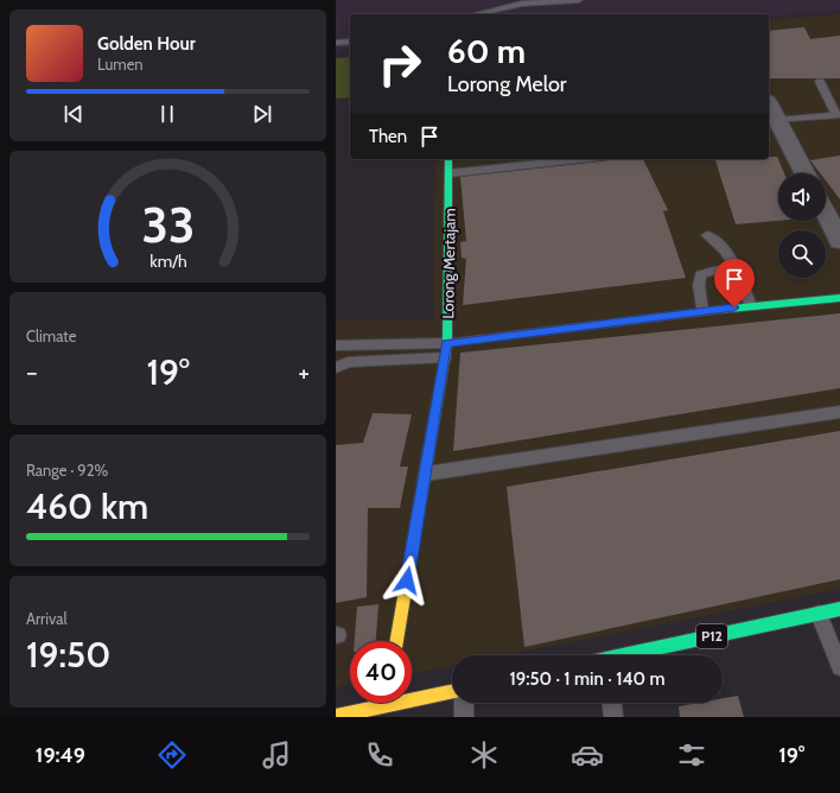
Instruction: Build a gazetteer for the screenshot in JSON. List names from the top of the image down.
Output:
{
  "streets": {
    "street": ["Lorong Mertajam", "P12"]
  },
  "page": {
    "turn": ["60 m", "Lorong Melor"],
    "song": ["Golden Hour", "Lumen"],
    "then": "Then",
    "tile": [
      "Climate",
      ["Range · 92%", "460 km"],
      ["Arrival", "19:50"]
    ],
    "heat": ["−", "19°", "+"],
    "limit": "40",
    "trip": "19:50 · 1 min · 140 m",
    "tabs": ["19:49", "19°"],
    "gauge": ["33", "km/h"]
  }
}
